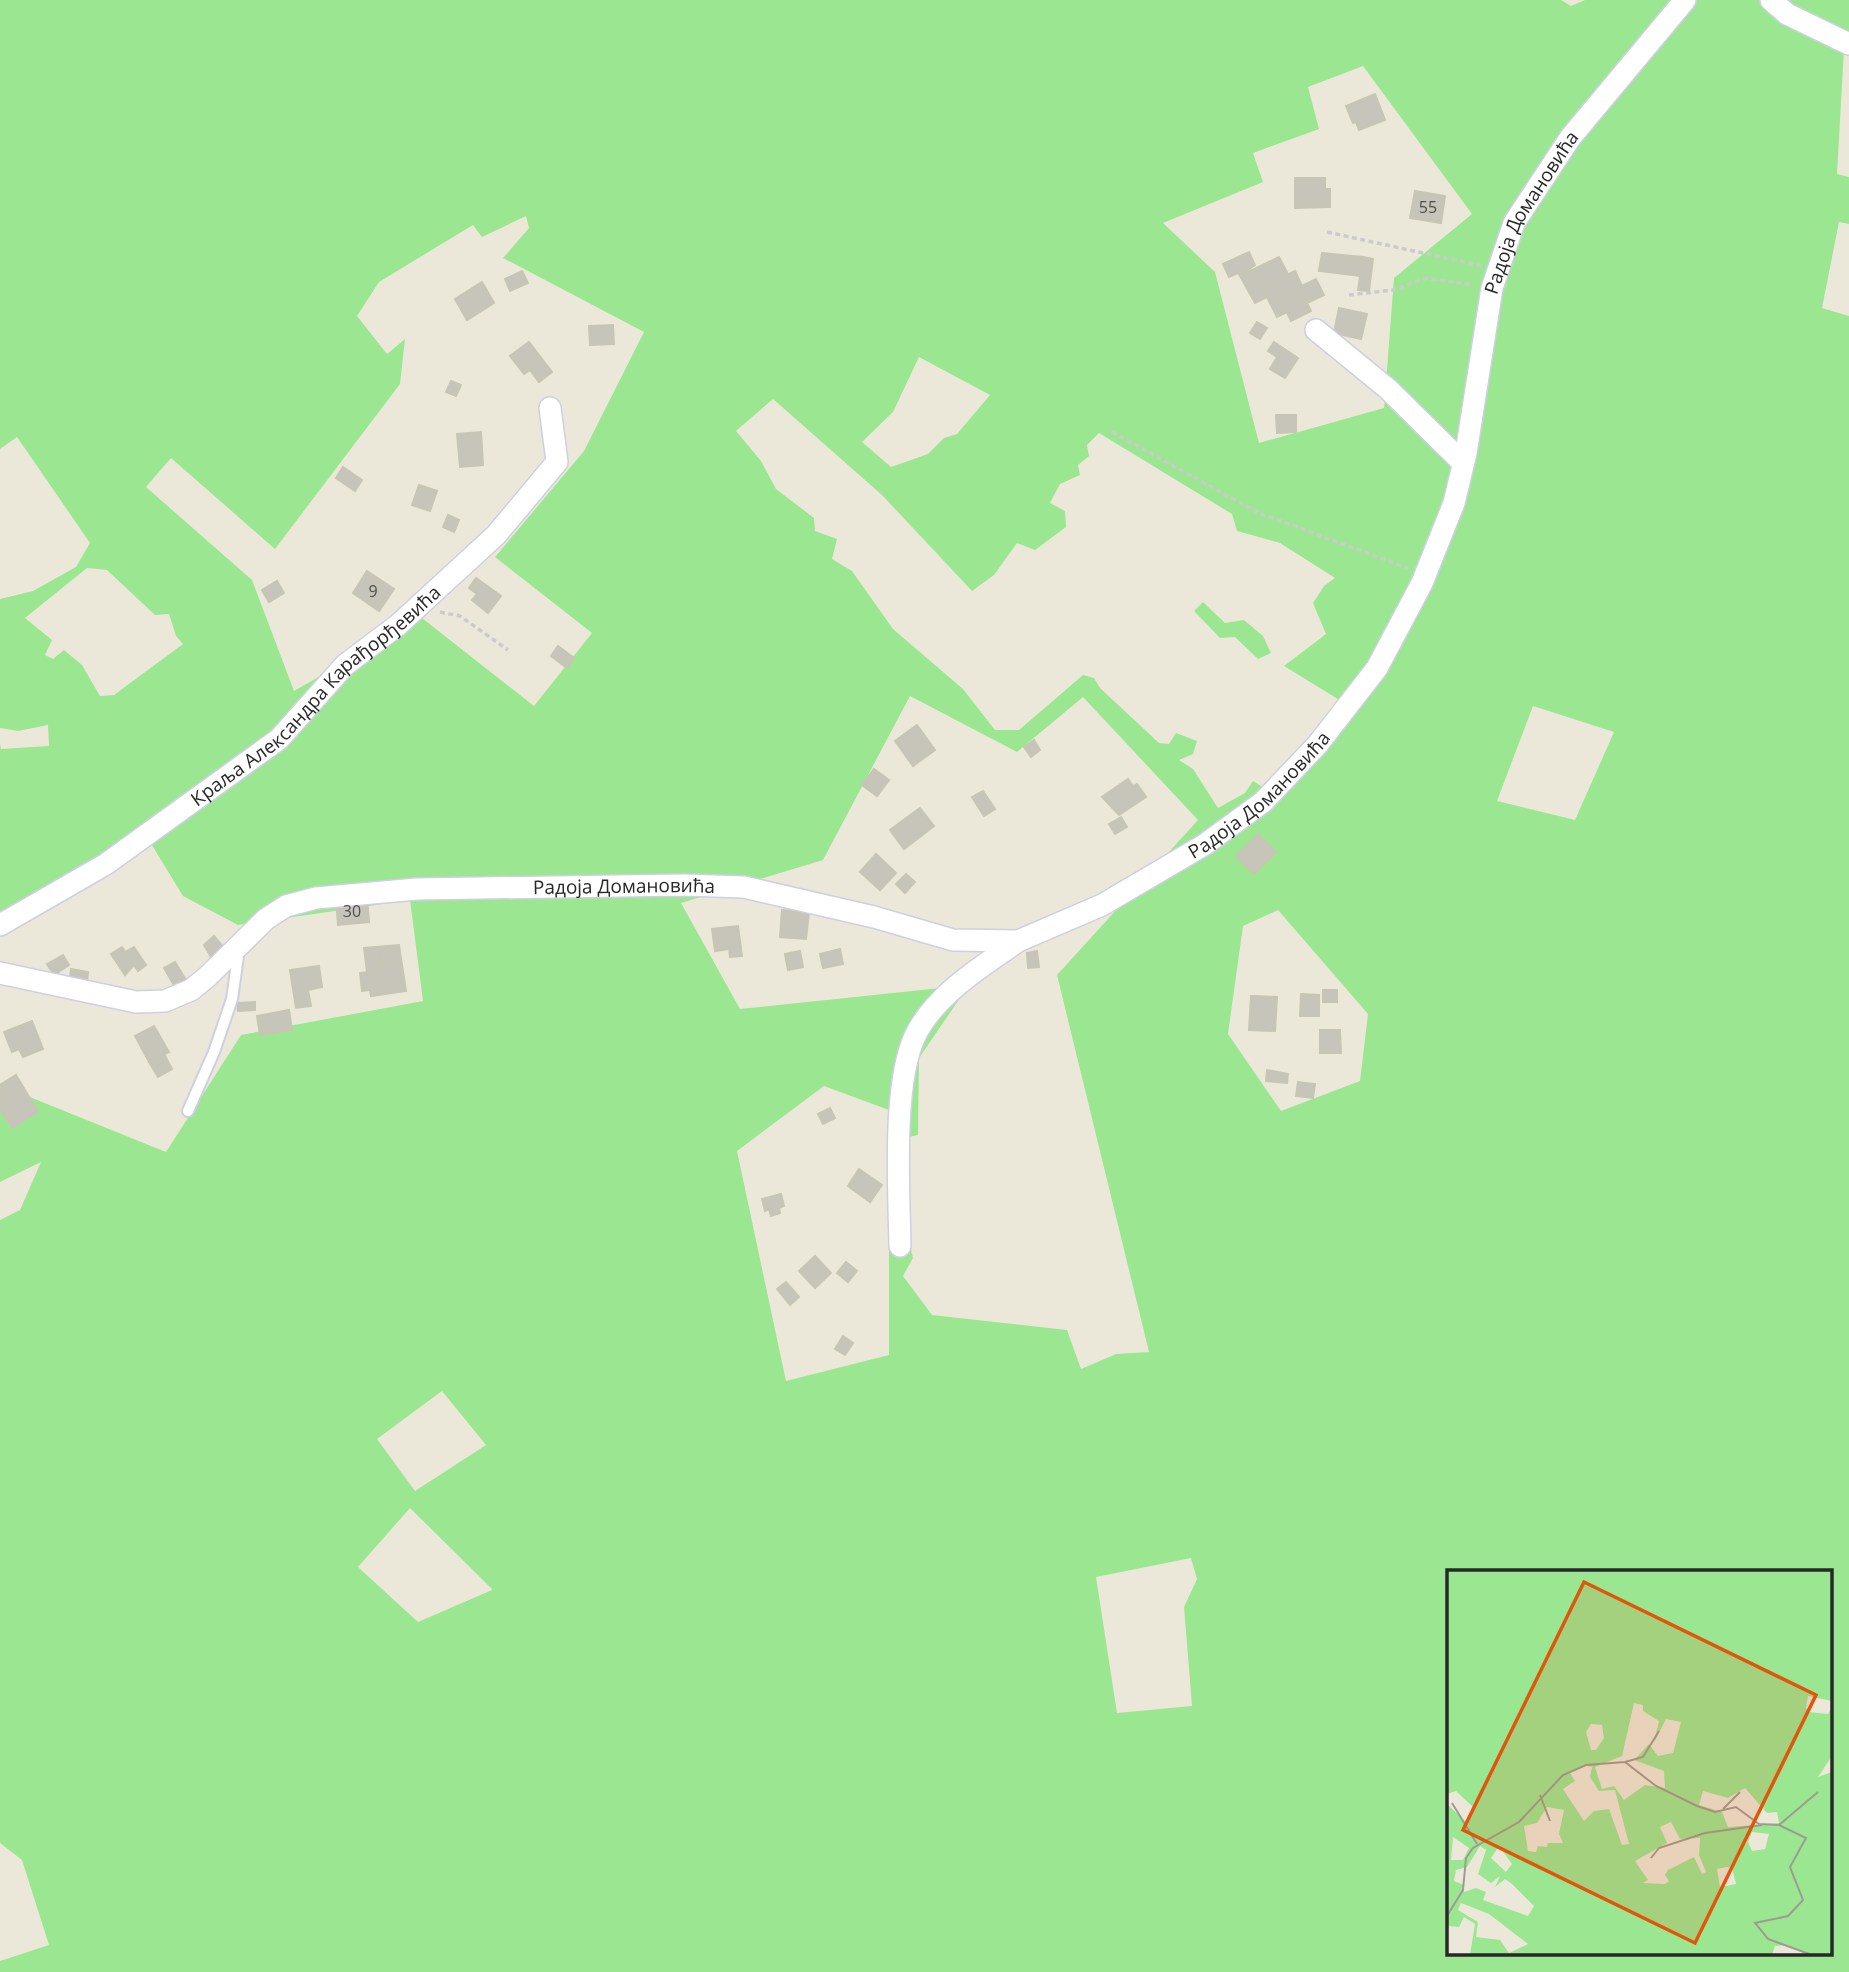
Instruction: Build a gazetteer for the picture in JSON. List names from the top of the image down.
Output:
{
  "streets": {
    "street": ["Радоја Домановића", "Краља Александра Карађорђевића"]
  },
  "house_numbers": ["55", "9", "30"]
}
